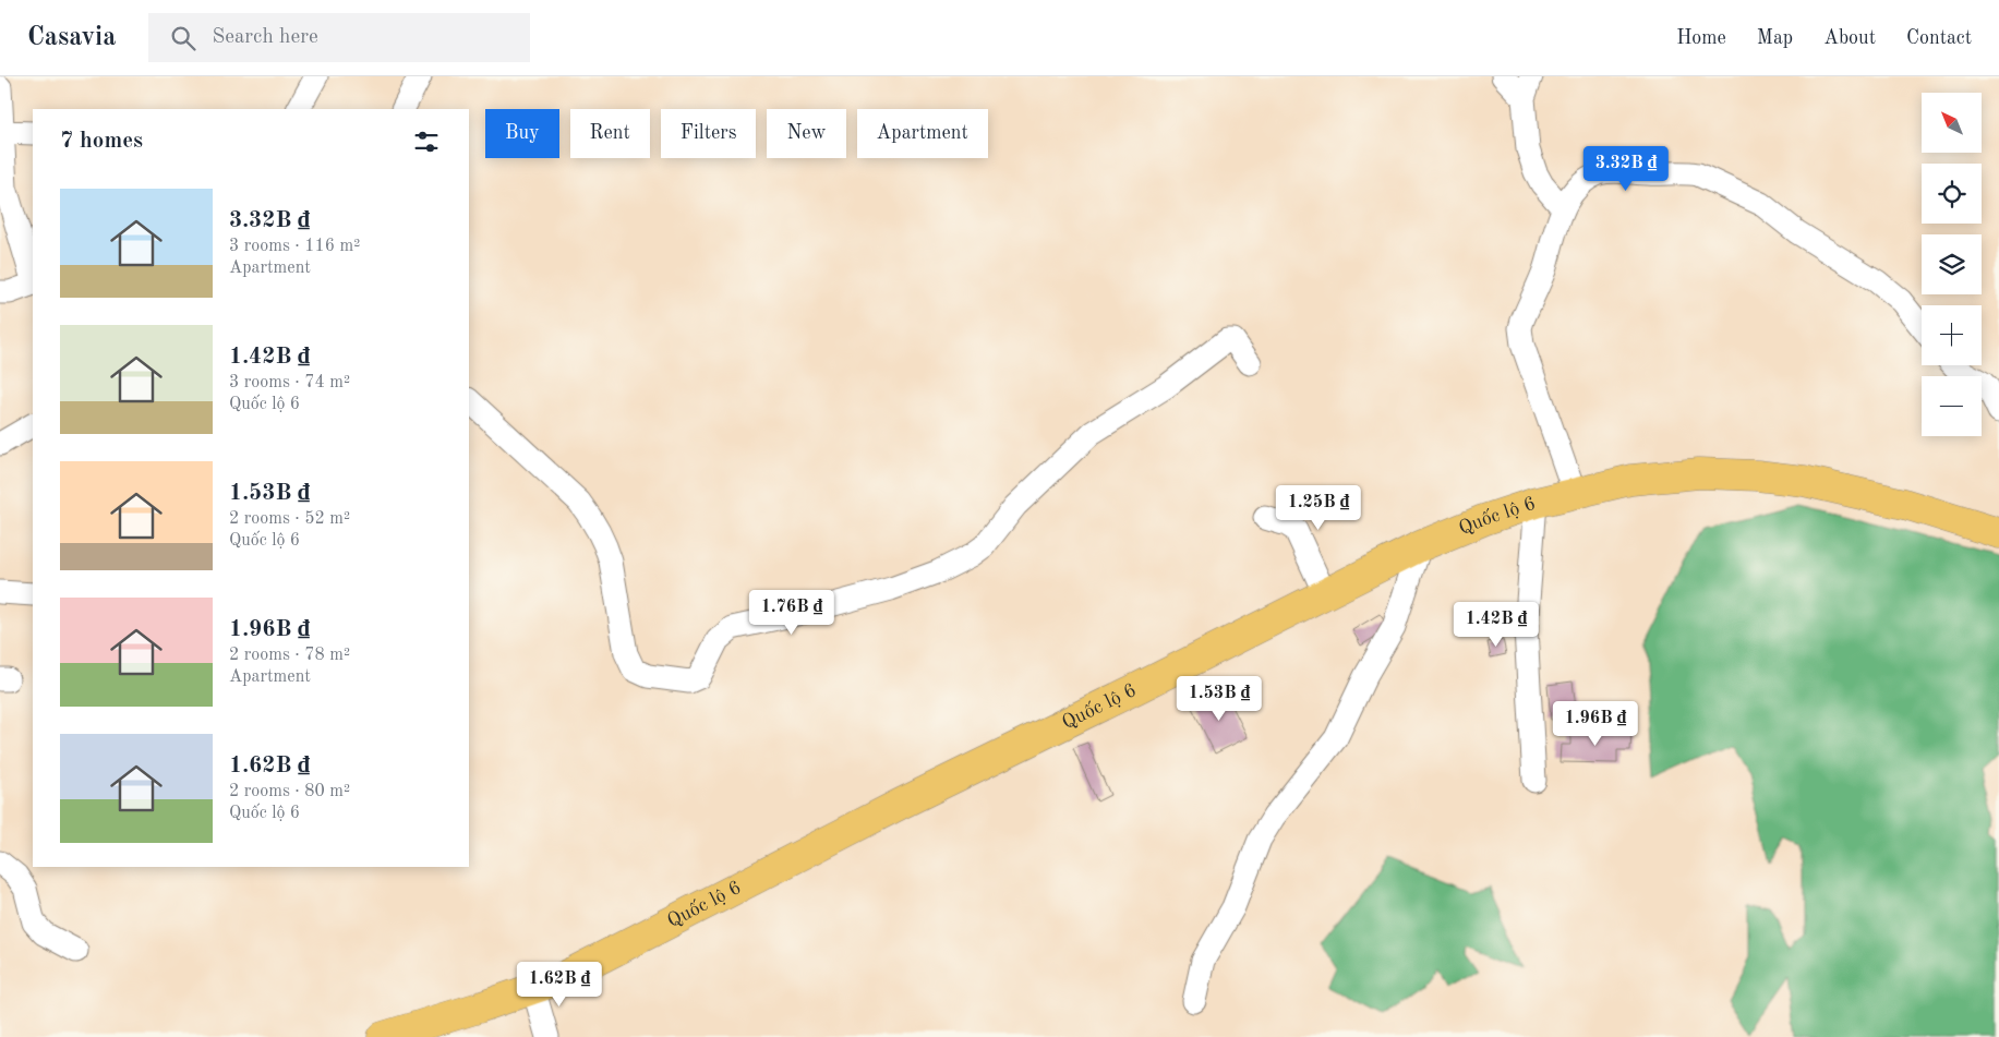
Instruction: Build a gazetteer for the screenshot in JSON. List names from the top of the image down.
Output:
{
  "streets": {
    "highway": ["Quốc lộ 6"]
  },
  "north": "top left",
  "page": {
    "header": "Casavia",
    "search": "Search here",
    "nav": [
      "Home",
      "Map",
      "About",
      "Contact"
    ],
    "map_buttons": ["+", "−"],
    "chip": [
      "Buy",
      "Rent",
      "Filters",
      "New",
      "Apartment"
    ],
    "heading": "7 homes",
    "price": [
      "3.32B ₫",
      "1.25B ₫",
      "1.76B ₫",
      "1.42B ₫",
      "1.53B ₫",
      "1.96B ₫",
      "1.62B ₫"
    ],
    "list": [
      {
        "name": "3.32B ₫",
        "note": "3 rooms · 116 m² · Apartment"
      },
      {
        "name": "1.42B ₫",
        "note": "3 rooms · 74 m² · Quốc lộ 6"
      },
      {
        "name": "1.53B ₫",
        "note": "2 rooms · 52 m² · Quốc lộ 6"
      },
      {
        "name": "1.96B ₫",
        "note": "2 rooms · 78 m² · Apartment"
      },
      {
        "name": "1.62B ₫",
        "note": "2 rooms · 80 m² · Quốc lộ 6"
      }
    ]
  }
}
